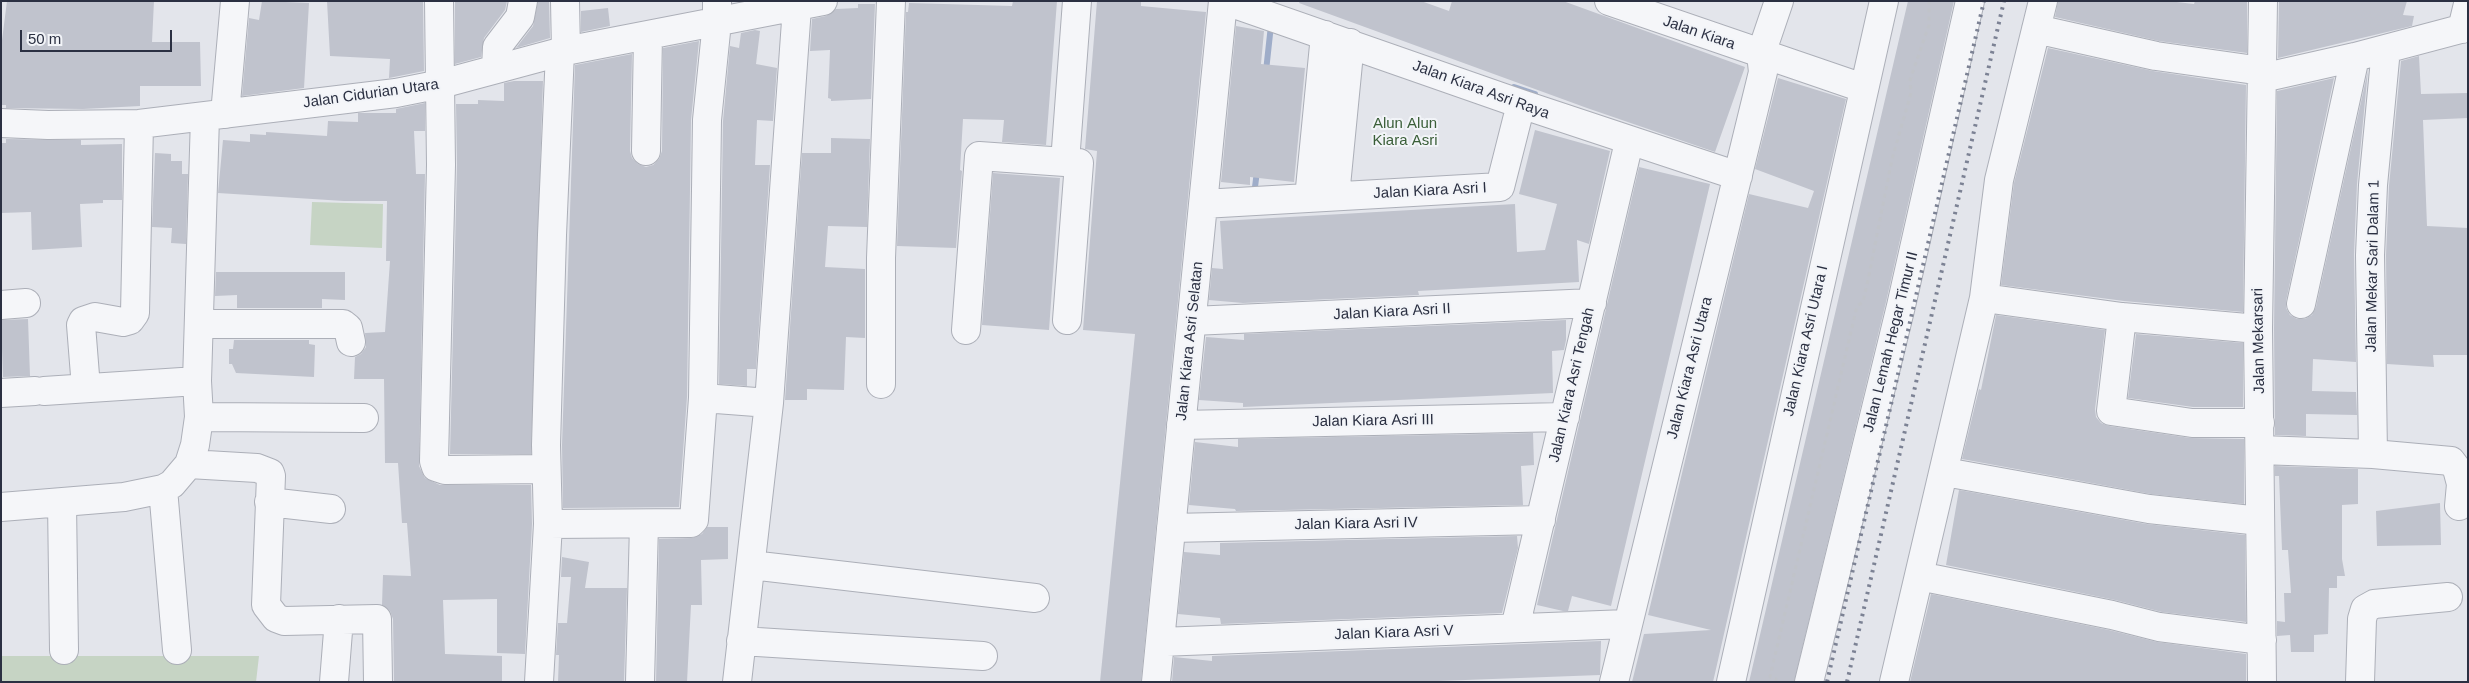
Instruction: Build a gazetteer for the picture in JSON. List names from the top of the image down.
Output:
{
  "streets": {
    "street": [
      "Jalan Kiara",
      "Jalan Kiara Asri Raya",
      "Jalan Cidurian Utara",
      "Jalan Kiara Asri I",
      "Jalan Mekar Sari Dalam 1",
      "Jalan Kiara Asri II",
      "Jalan Kiara Asri Selatan",
      "Jalan Kiara Asri Utara I",
      "Jalan Mekarsari",
      "Jalan Lemah Hegar Timur II",
      "Jalan Kiara Asri Utara",
      "Jalan Kiara Asri Tengah",
      "Jalan Kiara Asri III",
      "Jalan Kiara Asri IV",
      "Jalan Kiara Asri V"
    ]
  },
  "crossings": [
    ["Jalan Kiara", "Jalan Kiara Asri Utara I"],
    ["Jalan Kiara", "Jalan Kiara Asri Utara"],
    ["Jalan Kiara Asri Raya", "Jalan Kiara Asri I"],
    ["Jalan Kiara Asri Raya", "Jalan Kiara Asri Selatan"],
    ["Jalan Kiara Asri Raya", "Jalan Kiara Asri Utara"],
    ["Jalan Kiara Asri Raya", "Jalan Kiara Asri Tengah"],
    ["Jalan Kiara Asri I", "Jalan Kiara Asri Selatan"],
    ["Jalan Kiara Asri II", "Jalan Kiara Asri Selatan"],
    ["Jalan Kiara Asri II", "Jalan Kiara Asri Tengah"],
    ["Jalan Kiara Asri Selatan", "Jalan Kiara Asri III"],
    ["Jalan Kiara Asri Selatan", "Jalan Kiara Asri IV"],
    ["Jalan Kiara Asri Selatan", "Jalan Kiara Asri V"],
    ["Jalan Kiara Asri Utara", "Jalan Kiara Asri V"],
    ["Jalan Kiara Asri Tengah", "Jalan Kiara Asri III"],
    ["Jalan Kiara Asri Tengah", "Jalan Kiara Asri IV"],
    ["Jalan Kiara Asri Tengah", "Jalan Kiara Asri V"]
  ],
  "parks": ["Alun Alun Kiara Asri"],
  "scale_bar": "50 m"
}
